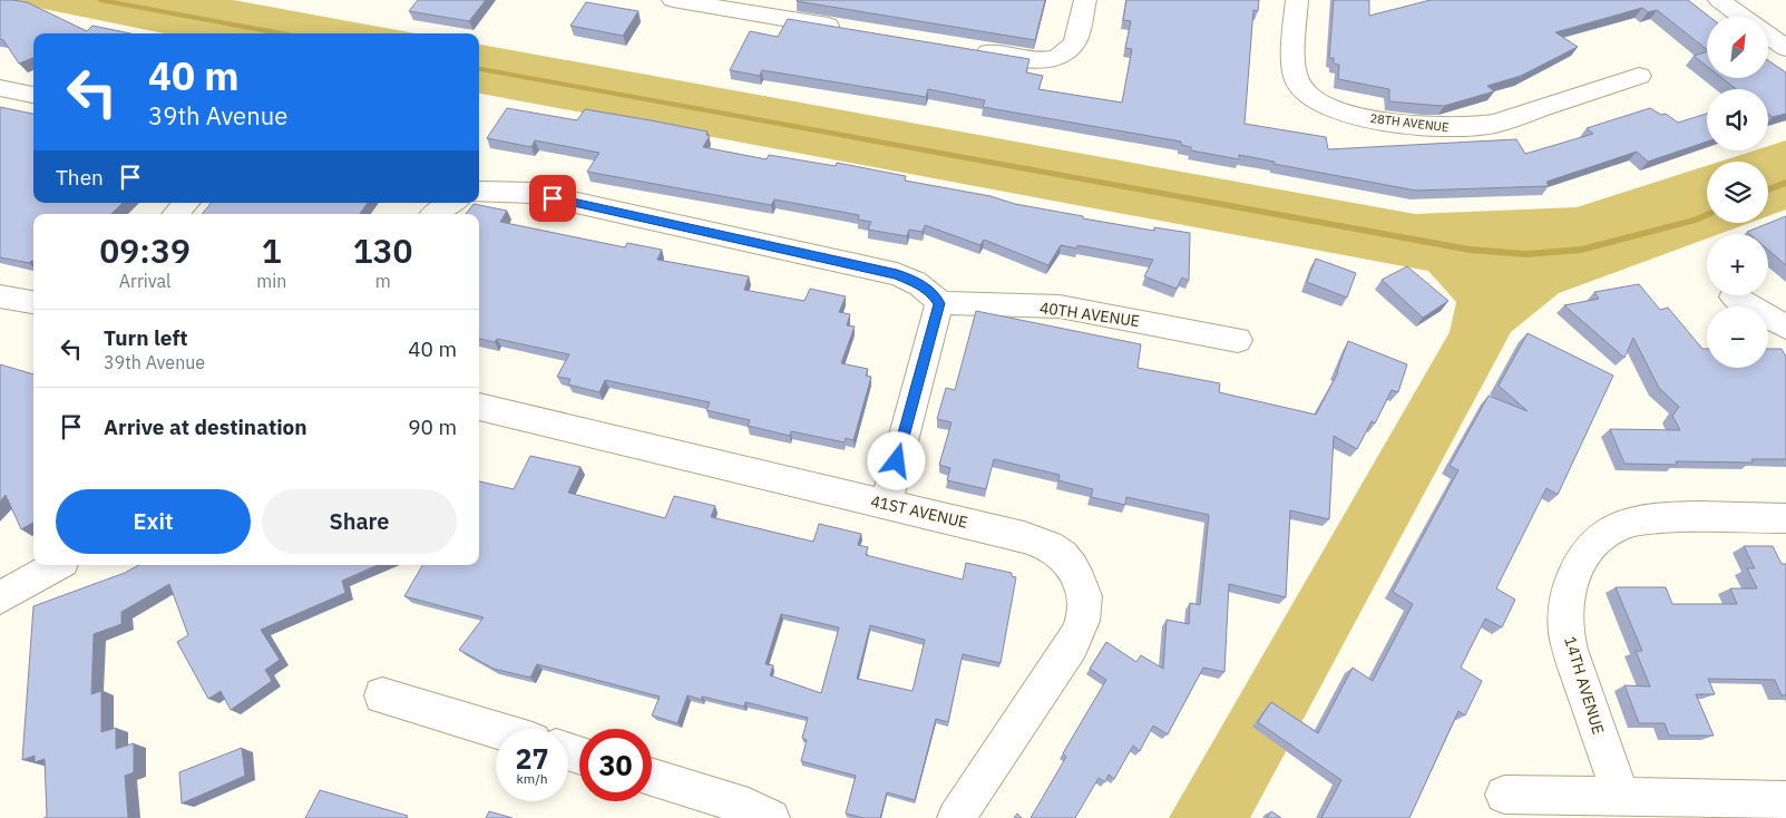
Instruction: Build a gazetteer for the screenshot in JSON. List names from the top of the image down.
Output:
{
  "streets": {
    "street": [
      "28TH AVENUE",
      "40TH AVENUE",
      "41ST AVENUE",
      "14TH AVENUE"
    ]
  },
  "north": "top right",
  "page": {
    "map_buttons": ["+", "−"],
    "turn": ["40 m", "39th Avenue"],
    "then": "Then",
    "eta": [
      "09:39",
      "Arrival",
      "1",
      "min",
      "130",
      "m"
    ],
    "list": [
      {
        "name": "Turn left",
        "note": "39th Avenue",
        "value": "40 m"
      },
      {
        "name": "Arrive at destination",
        "value": "90 m"
      }
    ],
    "buttons": ["Exit", "Share"],
    "speed": "27 km/h",
    "limit": "30"
  }
}
